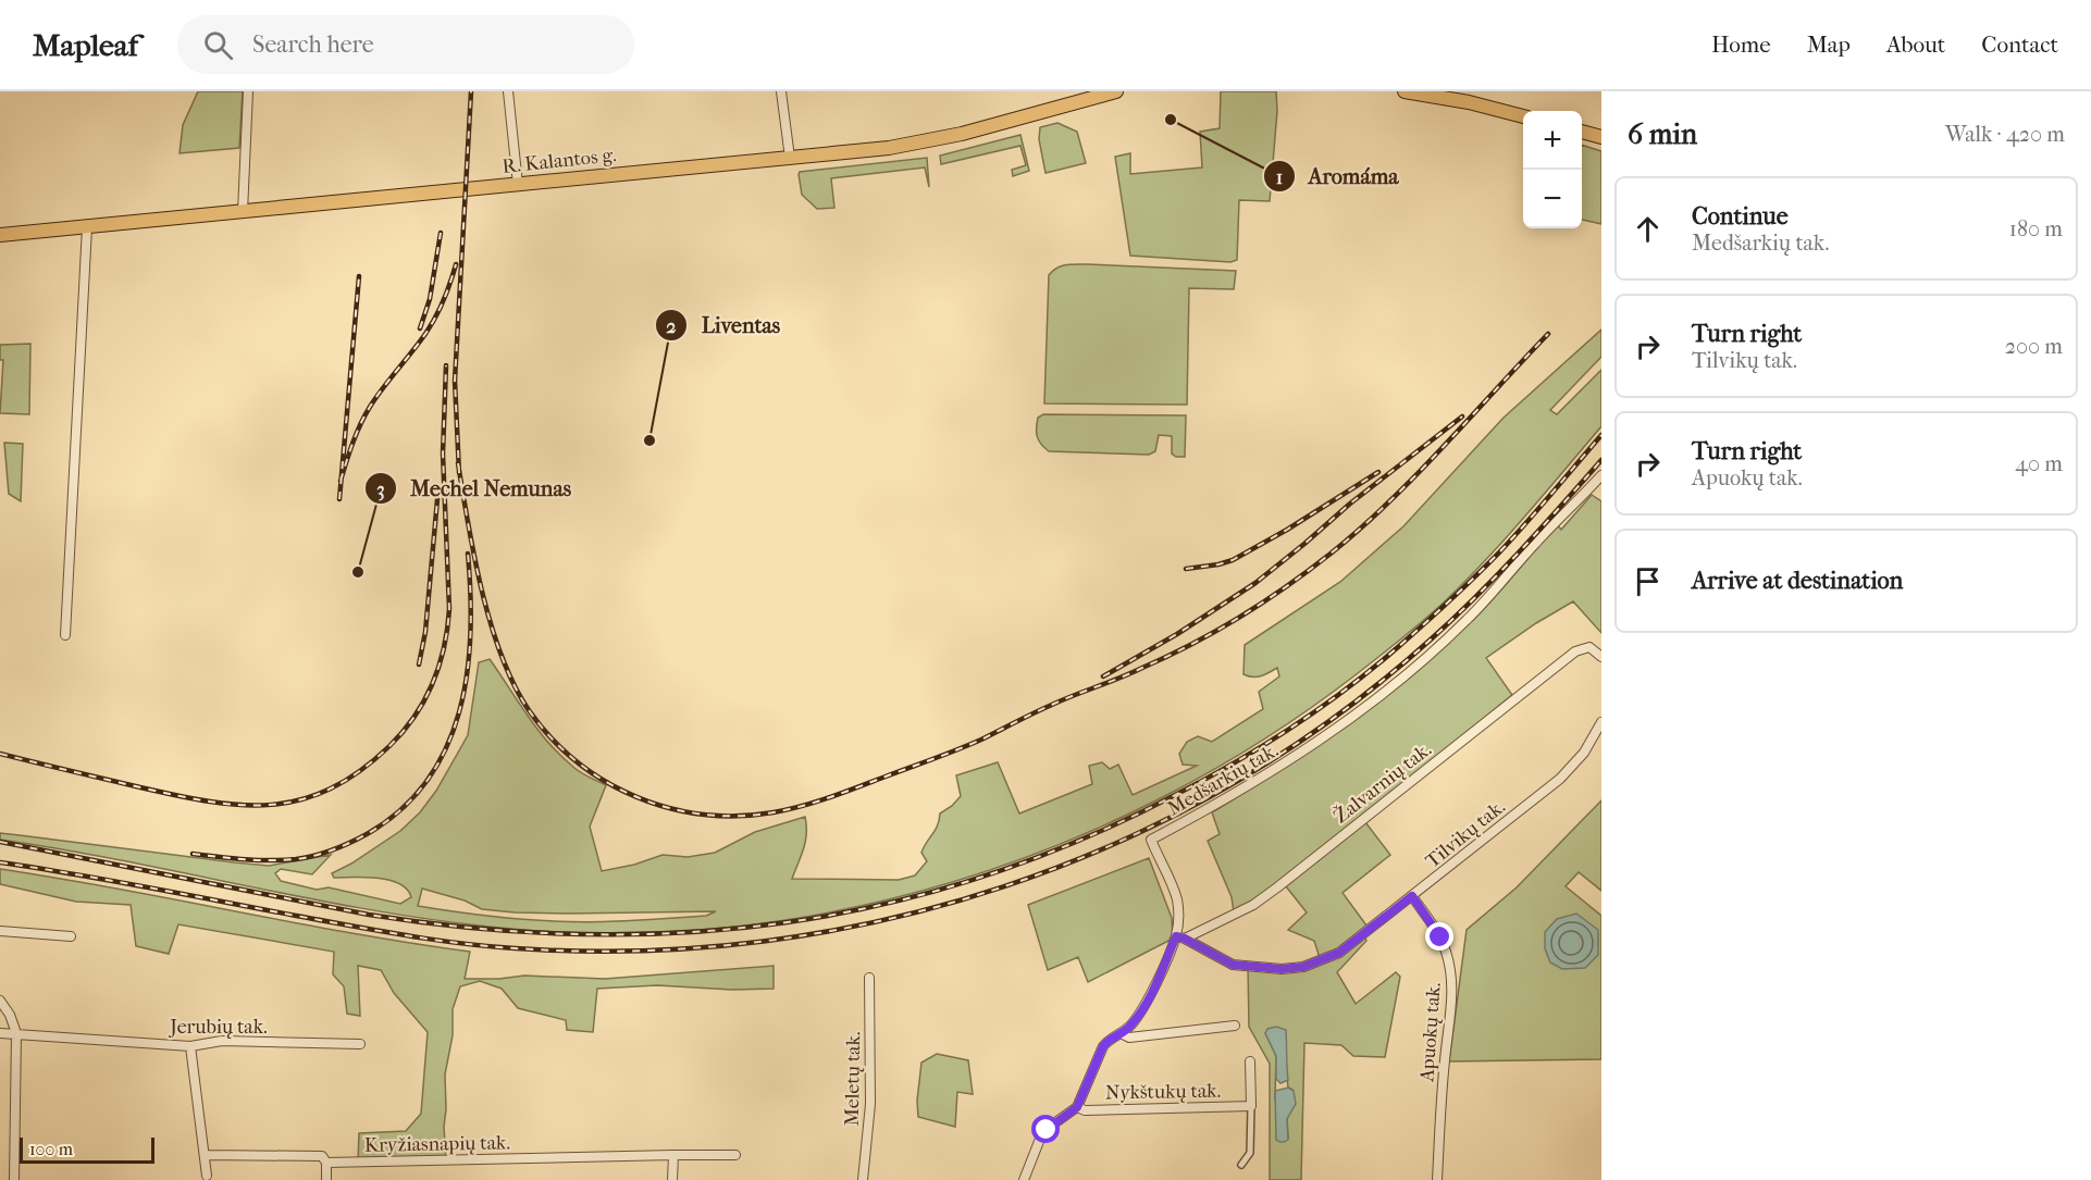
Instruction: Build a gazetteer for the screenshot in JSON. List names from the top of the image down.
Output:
{
  "streets": {
    "main road": ["R. Kalantos g."],
    "street": [
      "Medšarkių tak.",
      "Žalvarnių tak.",
      "Tilvikų tak.",
      "Jerubių tak.",
      "Apuokų tak.",
      "Meletų tak.",
      "Nykštukų tak.",
      "Kryžiasnapių tak."
    ]
  },
  "crossings": [
    ["Medšarkių tak.", "Žalvarnių tak."],
    ["Medšarkių tak.", "Tilvikų tak."],
    ["Medšarkių tak.", "Nykštukų tak."],
    ["Žalvarnių tak.", "Tilvikų tak."],
    ["Tilvikų tak.", "Apuokų tak."]
  ],
  "places": ["Aromáma", "Liventas", "Mechel Nemunas"],
  "scale_bar": "100 m",
  "page": {
    "header": "Mapleaf",
    "search": "Search here",
    "nav": [
      "Home",
      "Map",
      "About",
      "Contact"
    ],
    "heading": ["6 min", "Walk · 420 m"],
    "map_buttons": ["+", "−"],
    "list": [
      ["Continue", "Medšarkių tak.", "180 m"],
      ["Turn right", "Tilvikų tak.", "200 m"],
      ["Turn right", "Apuokų tak.", "40 m"],
      "Arrive at destination"
    ],
    "scale": "100 m"
  }
}
